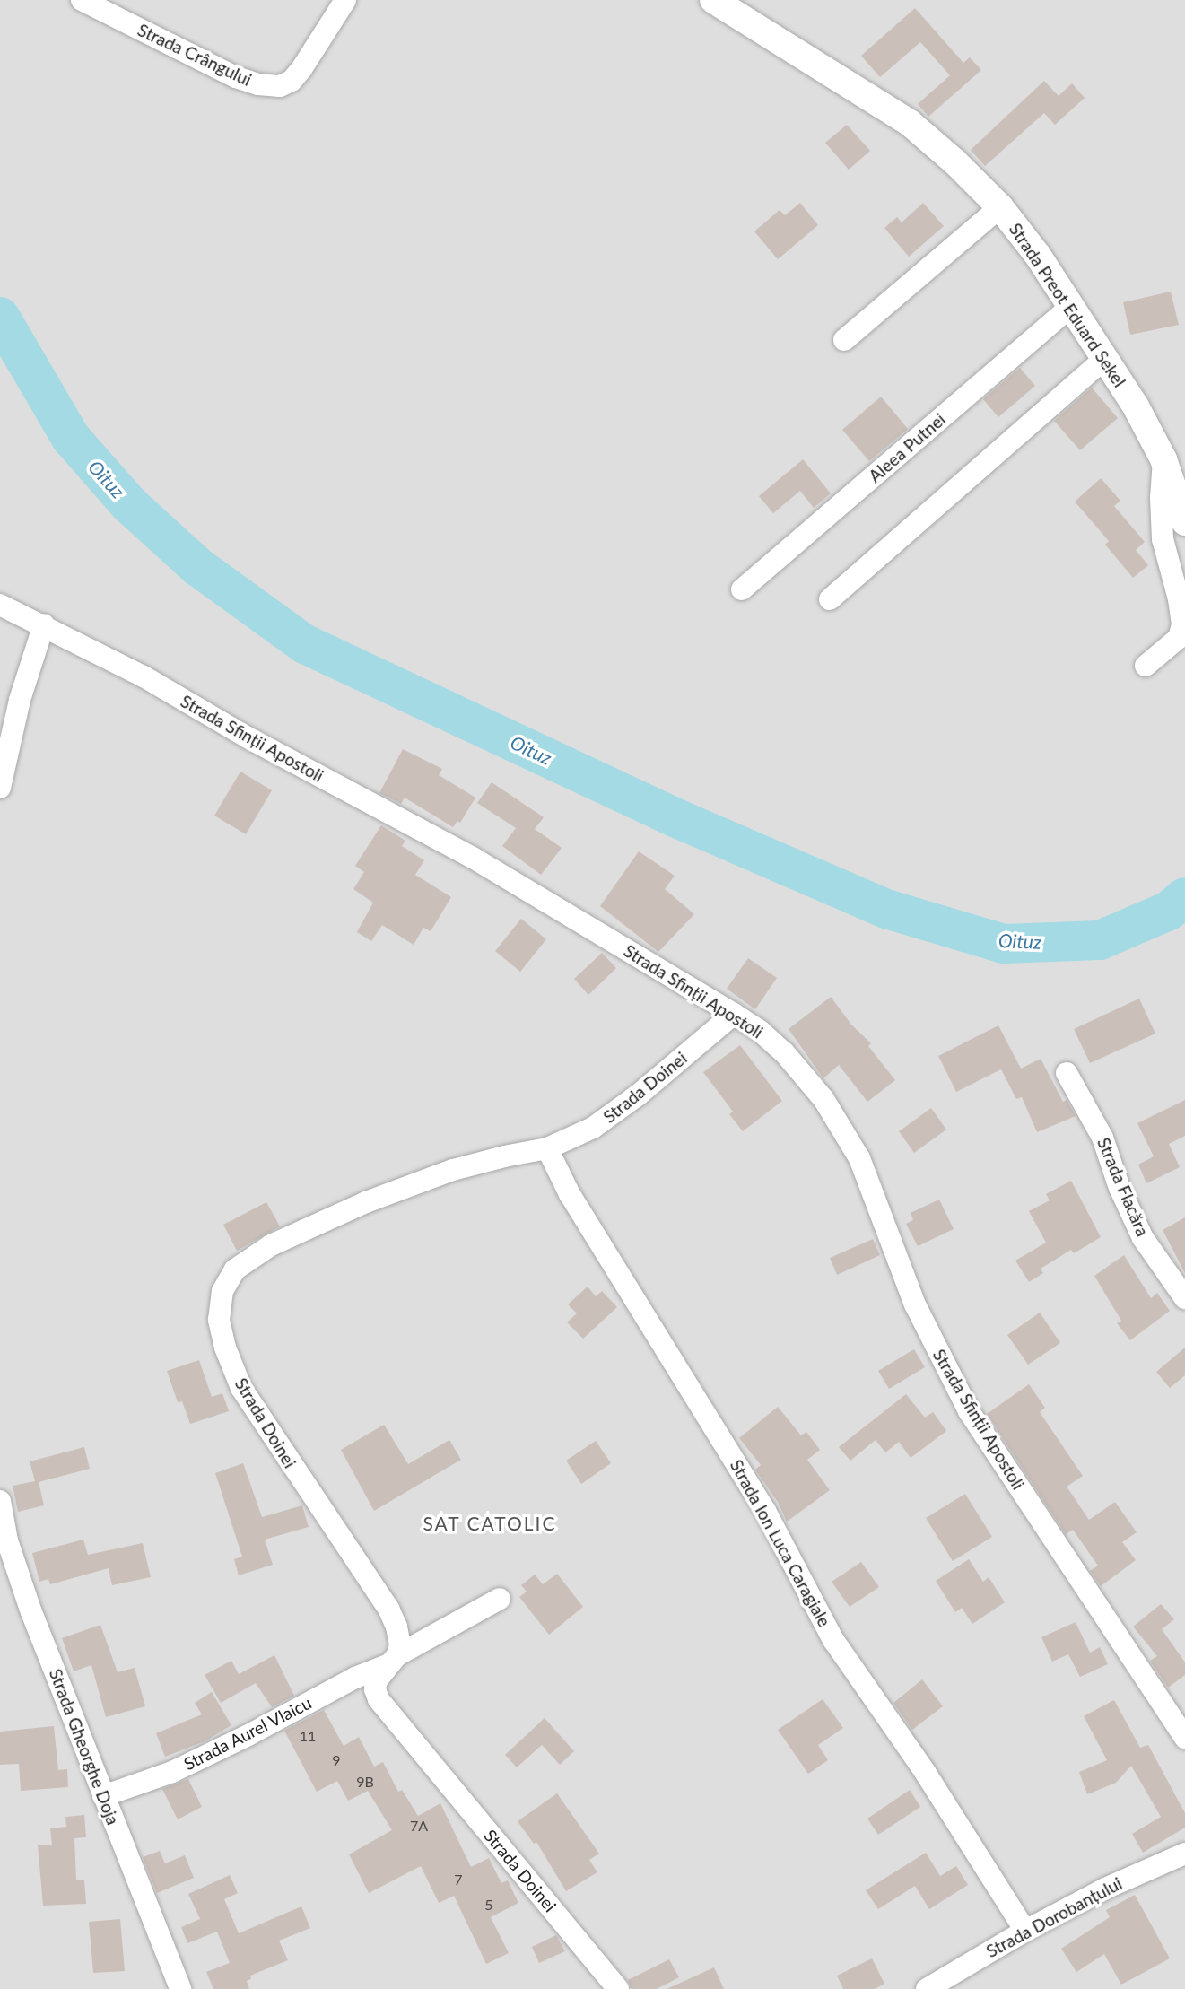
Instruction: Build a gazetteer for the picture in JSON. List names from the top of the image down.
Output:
{
  "streets": {
    "street": [
      "Strada Crângului",
      "Strada Preot Eduard Sekel",
      "Aleea Putnei",
      "Strada Sfinții Apostoli",
      "Strada Doinei",
      "Strada Flacăra",
      "Strada Ion Luca Caragiale",
      "Strada Aurel Vlaicu",
      "Strada Gheorghe Doja",
      "Strada Dorobanțului"
    ]
  },
  "crossings": [
    ["Strada Preot Eduard Sekel", "Aleea Putnei"],
    ["Strada Sfinții Apostoli", "Strada Doinei"],
    ["Strada Doinei", "Strada Ion Luca Caragiale"],
    ["Strada Doinei", "Strada Aurel Vlaicu"],
    ["Strada Ion Luca Caragiale", "Strada Dorobanțului"],
    ["Strada Aurel Vlaicu", "Strada Gheorghe Doja"]
  ],
  "districts": ["SAT CATOLIC"],
  "water": ["Oituz"],
  "house_numbers": [
    "11",
    "9",
    "9B",
    "7A",
    "7",
    "5"
  ]
}
